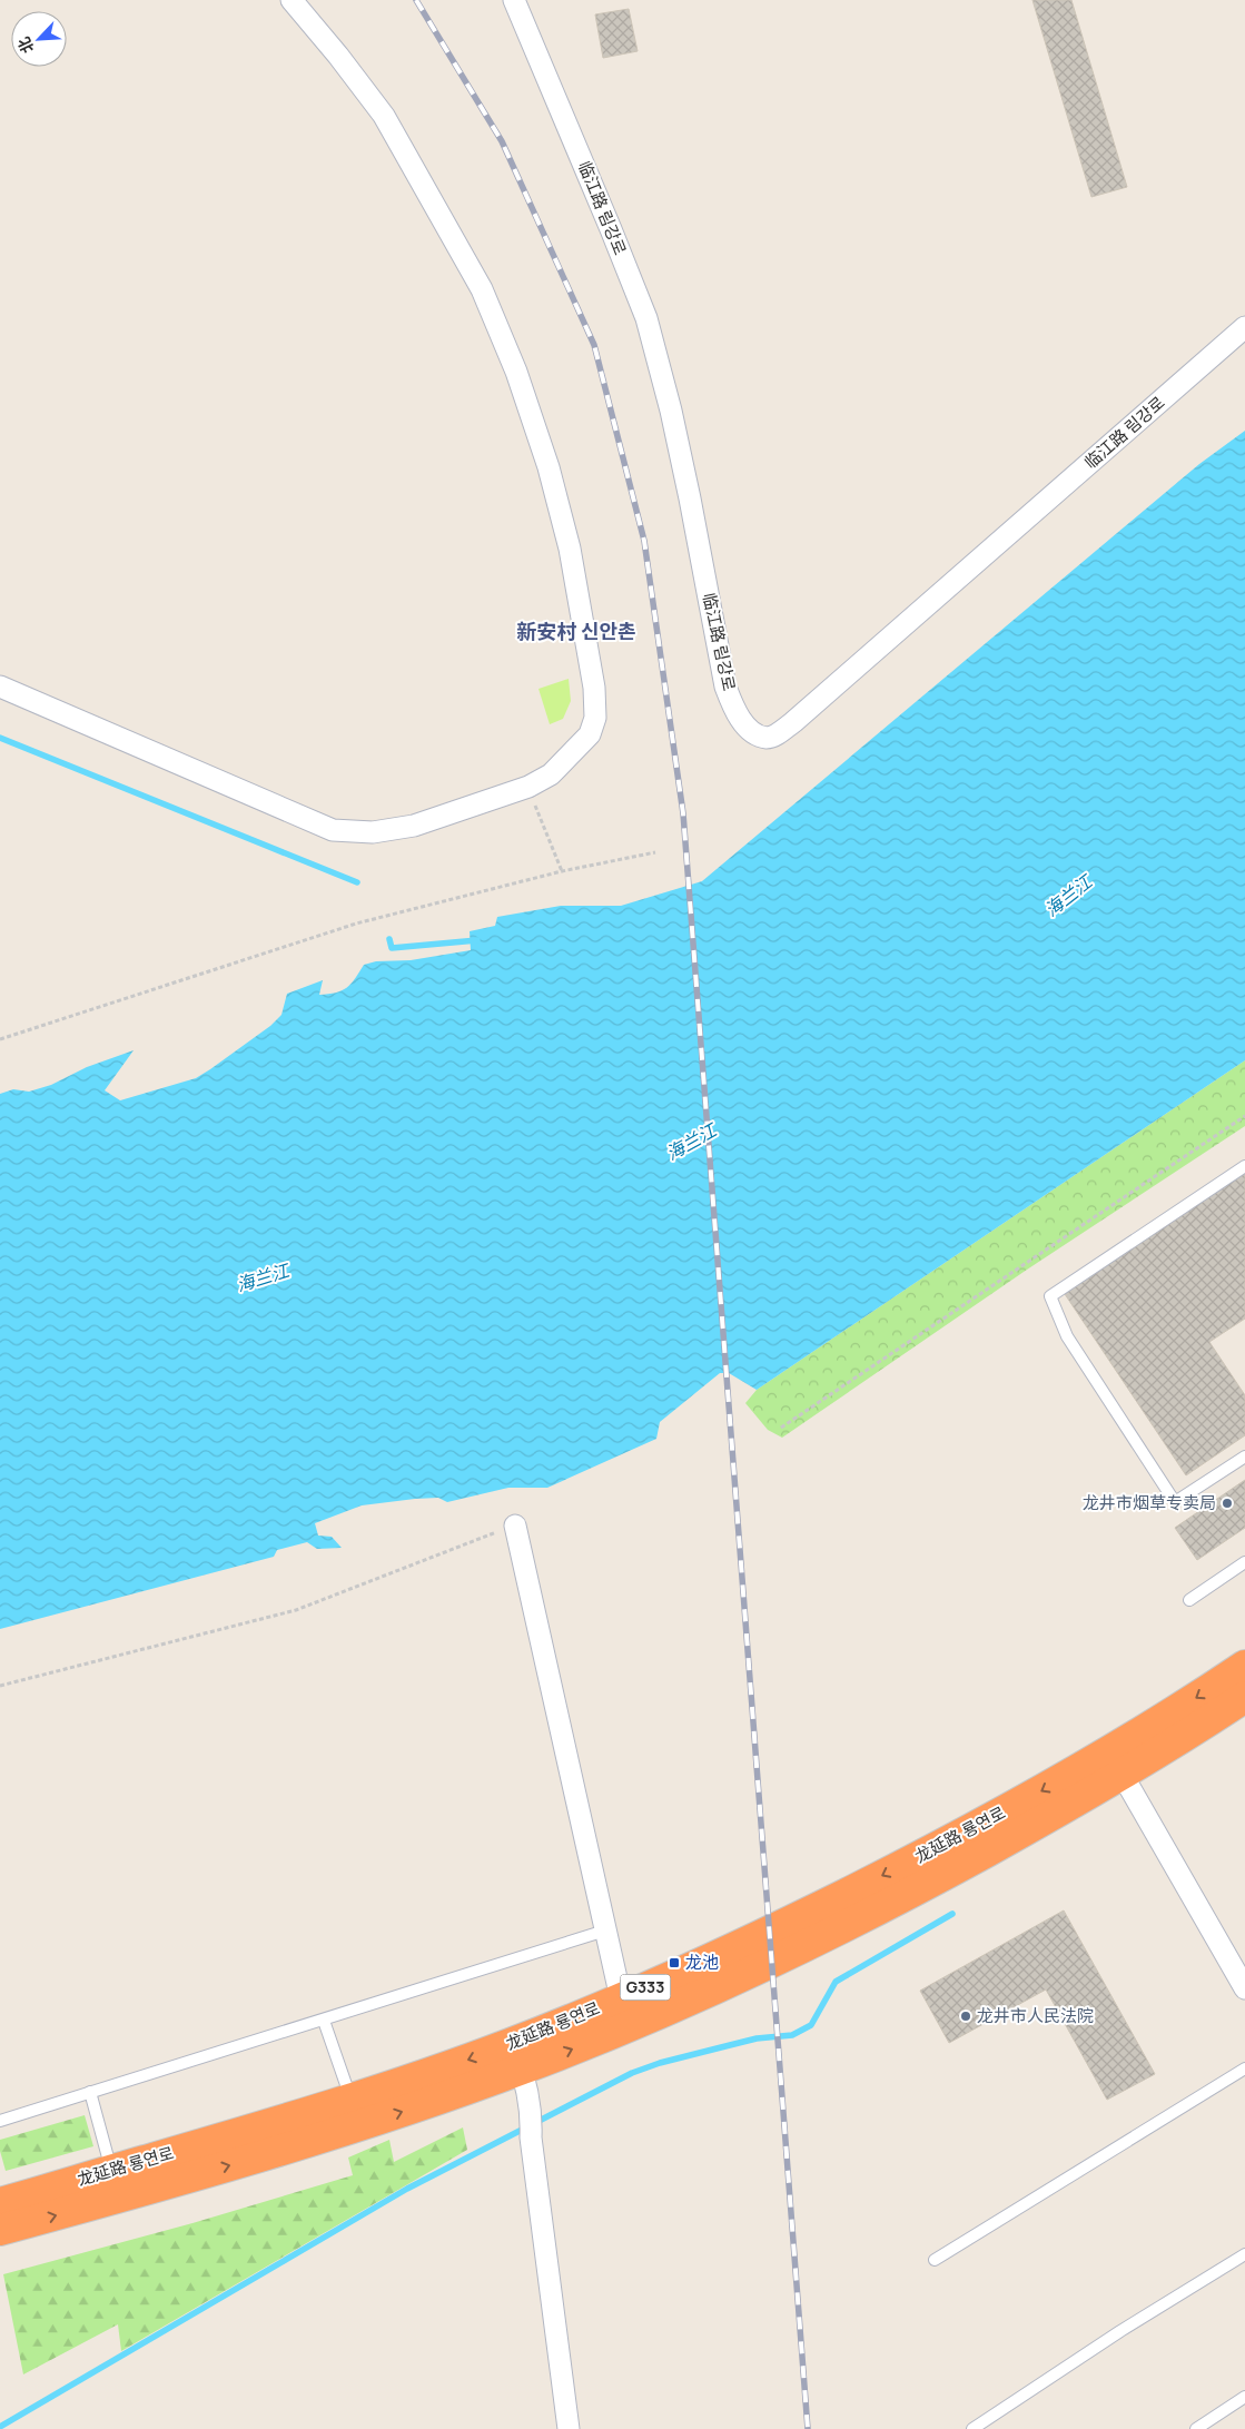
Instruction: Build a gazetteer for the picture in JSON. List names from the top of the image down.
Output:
{
  "streets": {
    "highway": ["龙延路 룡연로", "G333"],
    "street": ["临江路 림강로"]
  },
  "districts": ["新安村 신안촌"],
  "water": ["海兰江"],
  "places": {
    "other": ["龙井市烟草专卖局", "龙井市人民法院"],
    "transit": ["龙池"]
  },
  "north": "bottom left"
}
